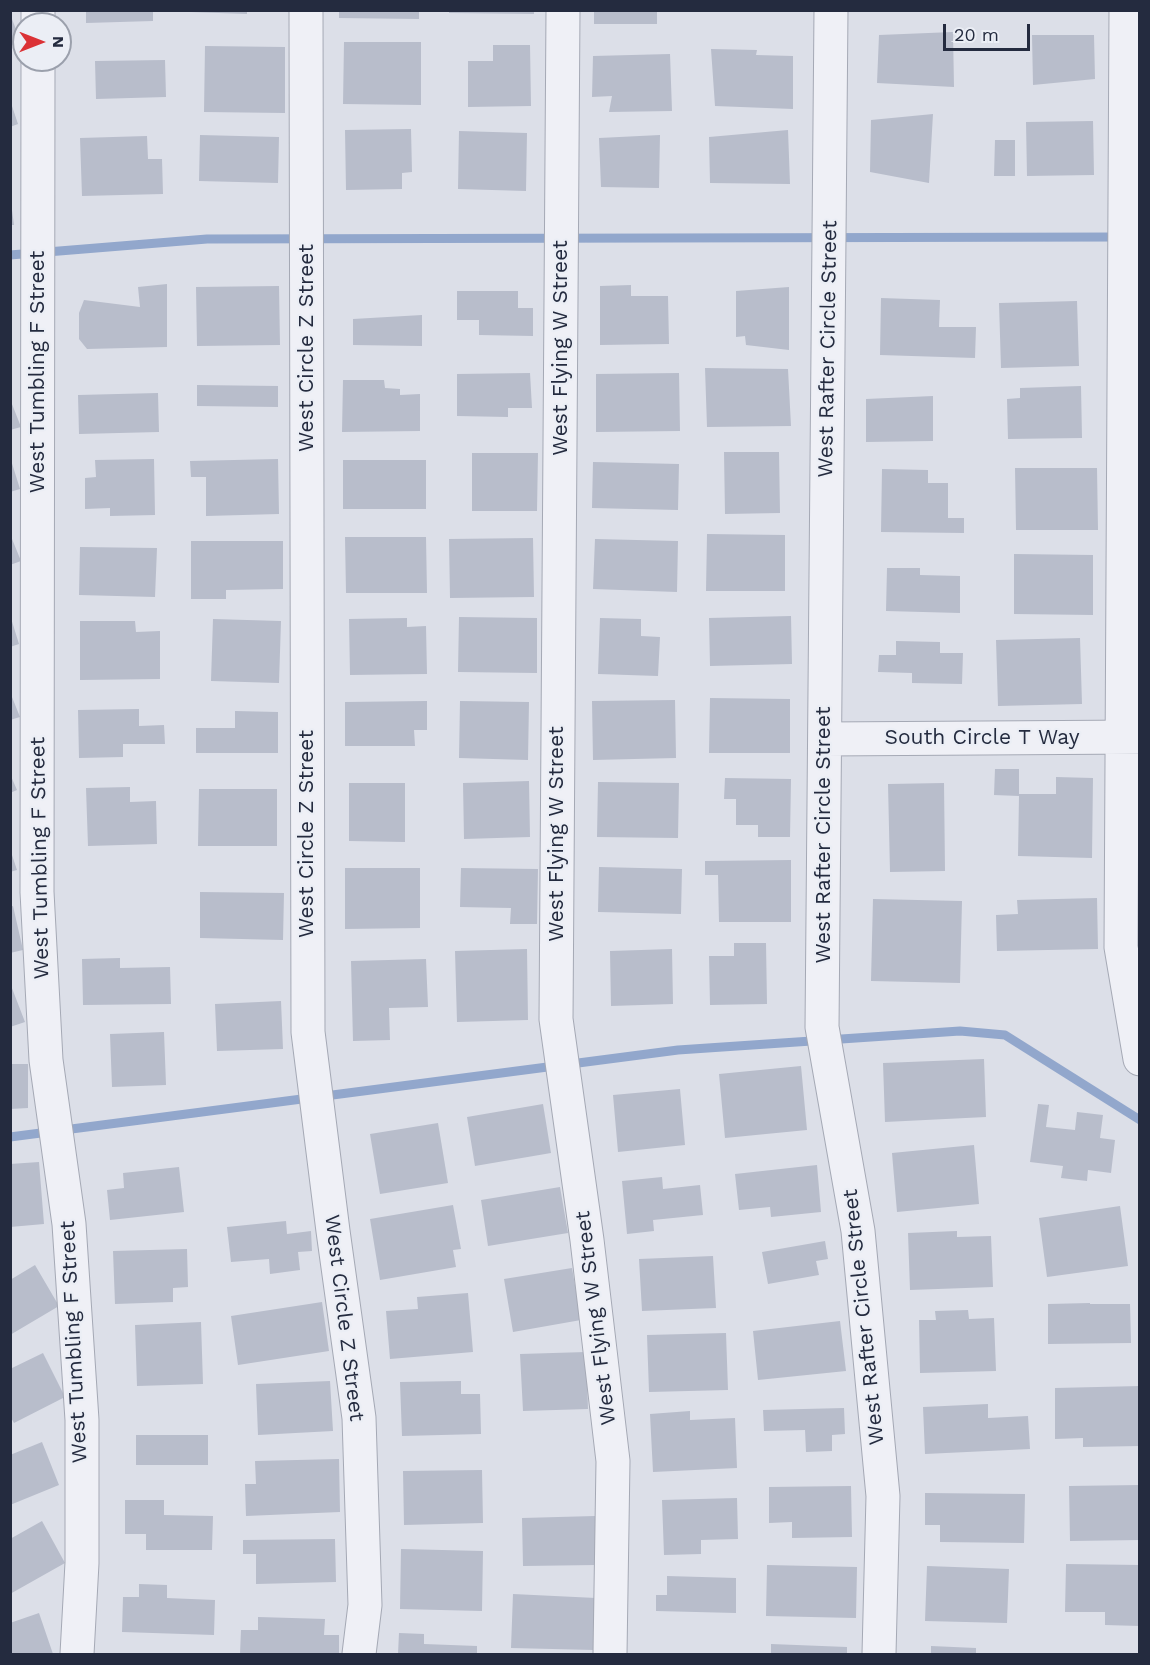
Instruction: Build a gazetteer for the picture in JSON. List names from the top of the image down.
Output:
{
  "streets": {
    "street": [
      "West Circle Z Street",
      "West Flying W Street",
      "West Rafter Circle Street",
      "West Tumbling F Street",
      "South Circle T Way"
    ]
  },
  "crossings": [
    ["West Rafter Circle Street", "South Circle T Way"]
  ],
  "scale_bar": "20 m",
  "north": "right"
}
